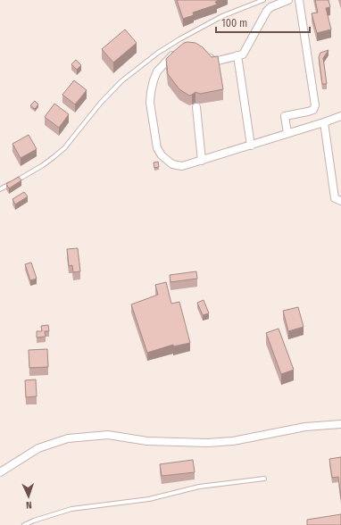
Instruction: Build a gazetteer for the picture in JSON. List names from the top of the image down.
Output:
{
  "scale_bar": "100 m",
  "north": "bottom"
}
